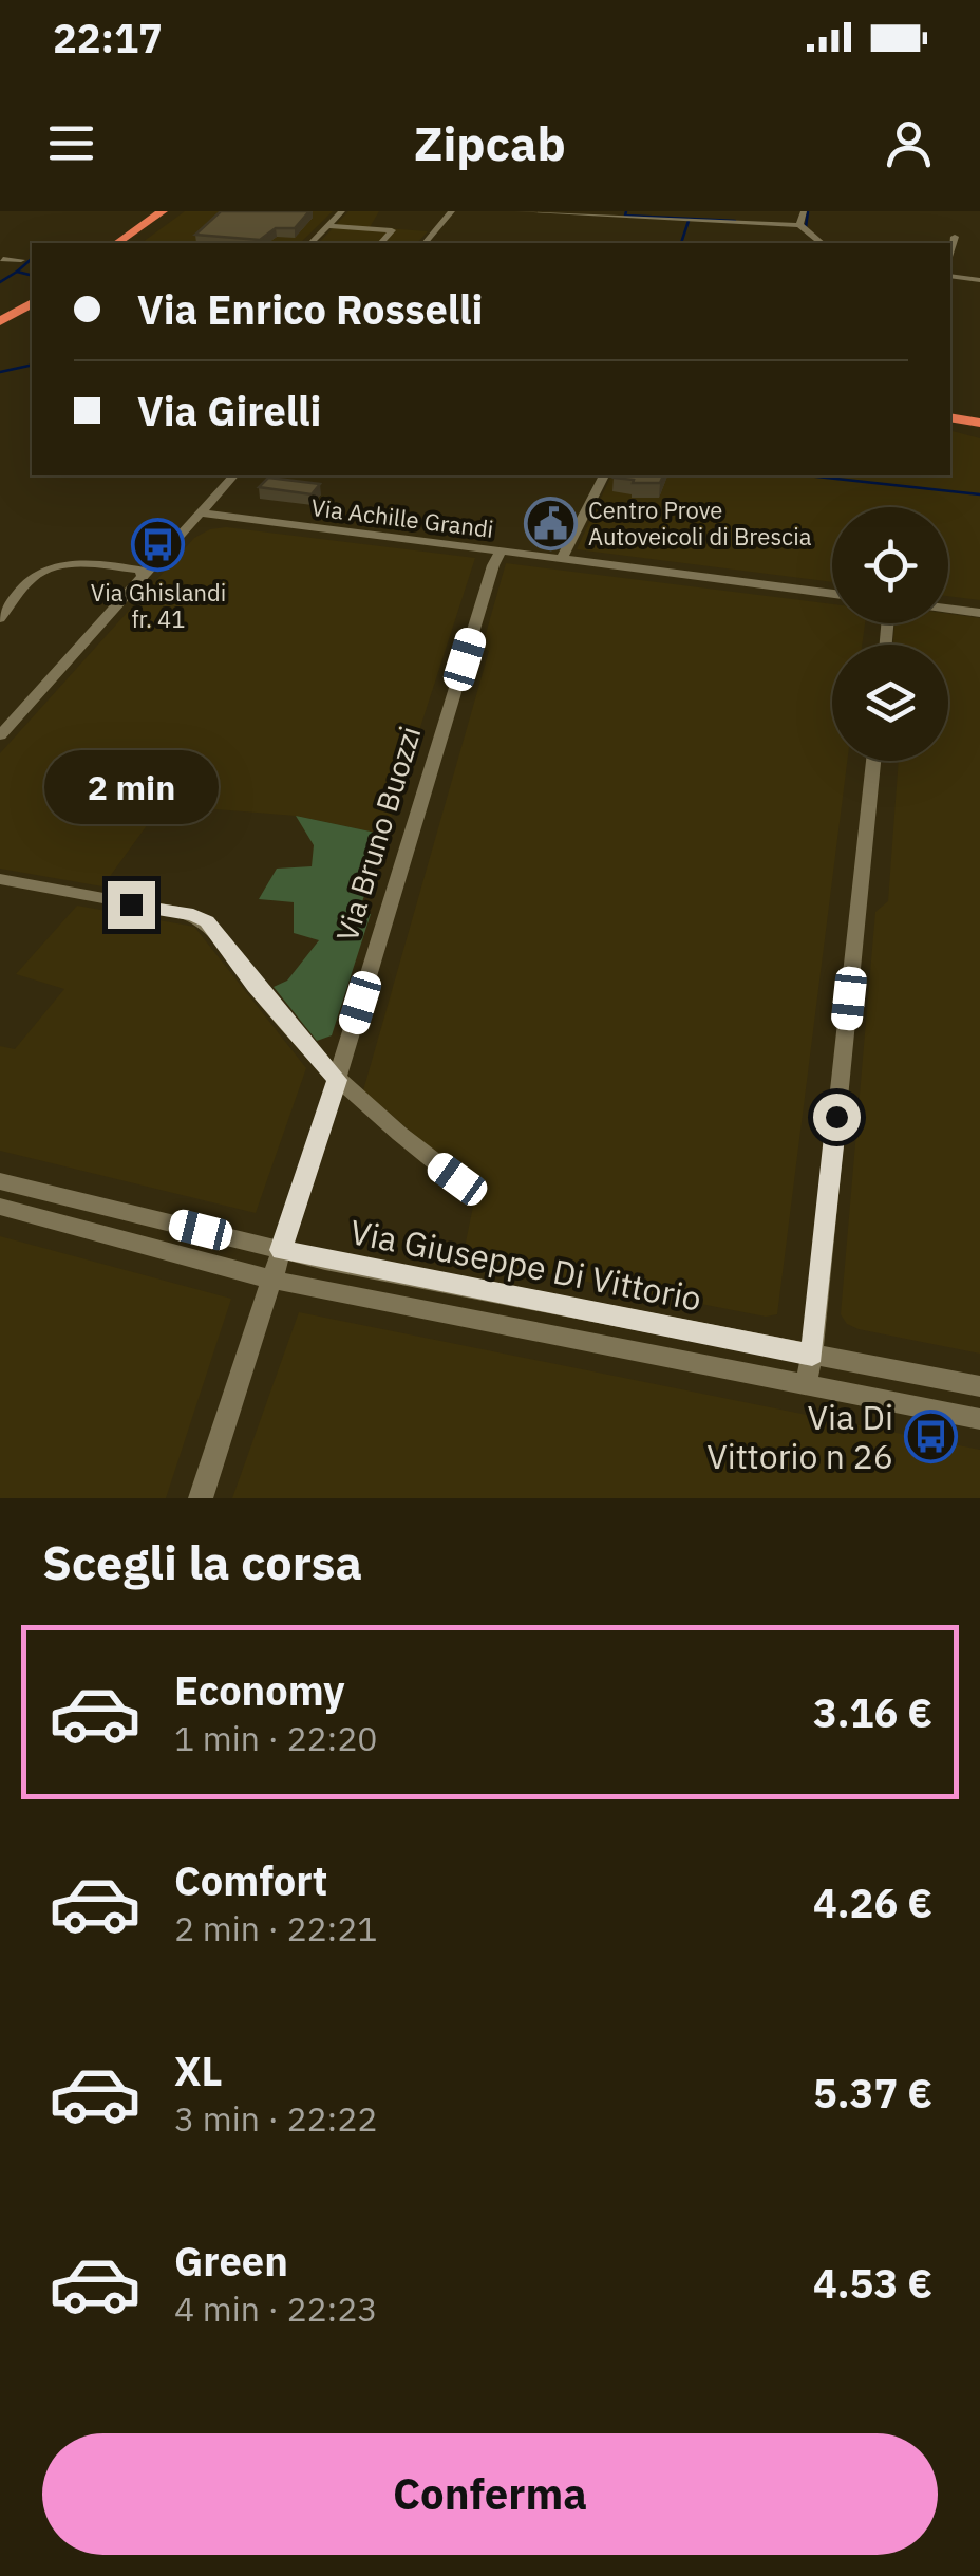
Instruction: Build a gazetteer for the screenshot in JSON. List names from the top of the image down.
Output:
{
  "streets": {
    "street": ["Via Achille Grandi", "Via Bruno Buozzi", "Via Giuseppe Di Vittorio"]
  },
  "crossings": [
    ["Via Achille Grandi", "Via Bruno Buozzi"],
    ["Via Bruno Buozzi", "Via Giuseppe Di Vittorio"]
  ],
  "places": {
    "public building": ["Centro Prove Autoveicoli di Brescia"],
    "bus stop": ["Via Ghislandi fr. 41", "Via Di Vittorio n 26"]
  },
  "page": {
    "status": "22:17",
    "header": "Zipcab",
    "banner": ["Via Enrico Rosselli", "Via Girelli"],
    "bubble": "2 min",
    "heading": "Scegli la corsa",
    "list": [
      {
        "name": "Economy",
        "note": "1 min · 22:20",
        "value": "3.16 €"
      },
      {
        "name": "Comfort",
        "note": "2 min · 22:21",
        "value": "4.26 €"
      },
      {
        "name": "XL",
        "note": "3 min · 22:22",
        "value": "5.37 €"
      },
      {
        "name": "Green",
        "note": "4 min · 22:23",
        "value": "4.53 €"
      }
    ],
    "buttons": "Conferma"
  }
}
